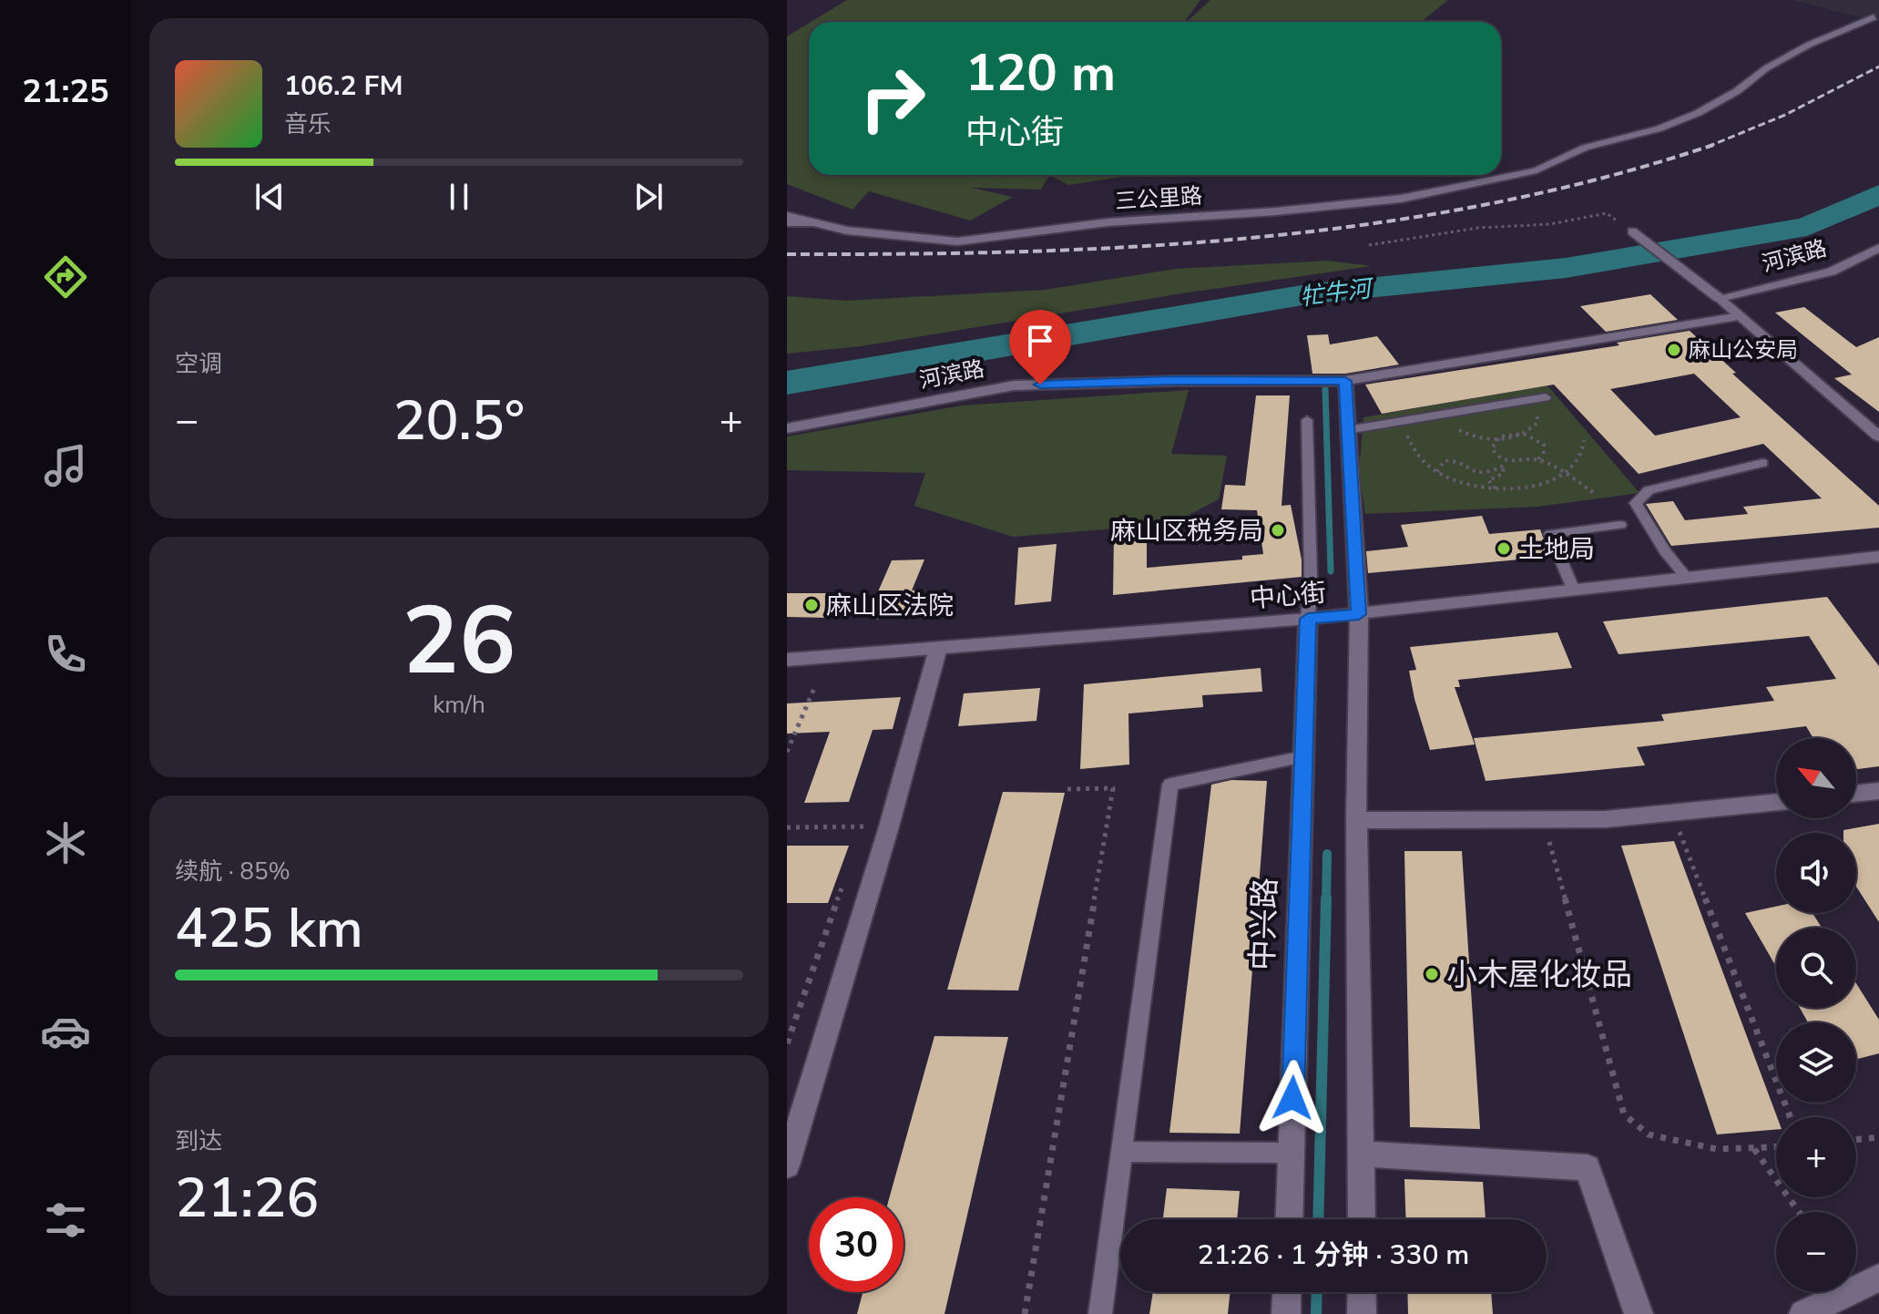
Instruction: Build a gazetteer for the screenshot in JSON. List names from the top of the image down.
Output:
{
  "streets": {
    "street": [
      "三公里路",
      "河滨路",
      "中心街",
      "中兴路"
    ]
  },
  "crossings": [
    ["中心街", "中兴路"]
  ],
  "water": ["牤牛河"],
  "places": [
    "麻山公安局",
    "麻山区税务局",
    "土地局",
    "麻山区法院",
    "小木屋化妆品"
  ],
  "north": "top left",
  "page": {
    "tabs": "21:25",
    "turn": ["120 m", "中心街"],
    "song": ["106.2 FM", "音乐"],
    "tile": [
      "空调",
      ["26", "km/h"],
      ["续航 · 85%", "425 km"],
      ["到达", "21:26"]
    ],
    "heat": ["−", "20.5°", "+"],
    "map_buttons": ["+", "−"],
    "limit": "30",
    "trip": "21:26 · 1 分钟 · 330 m"
  }
}
